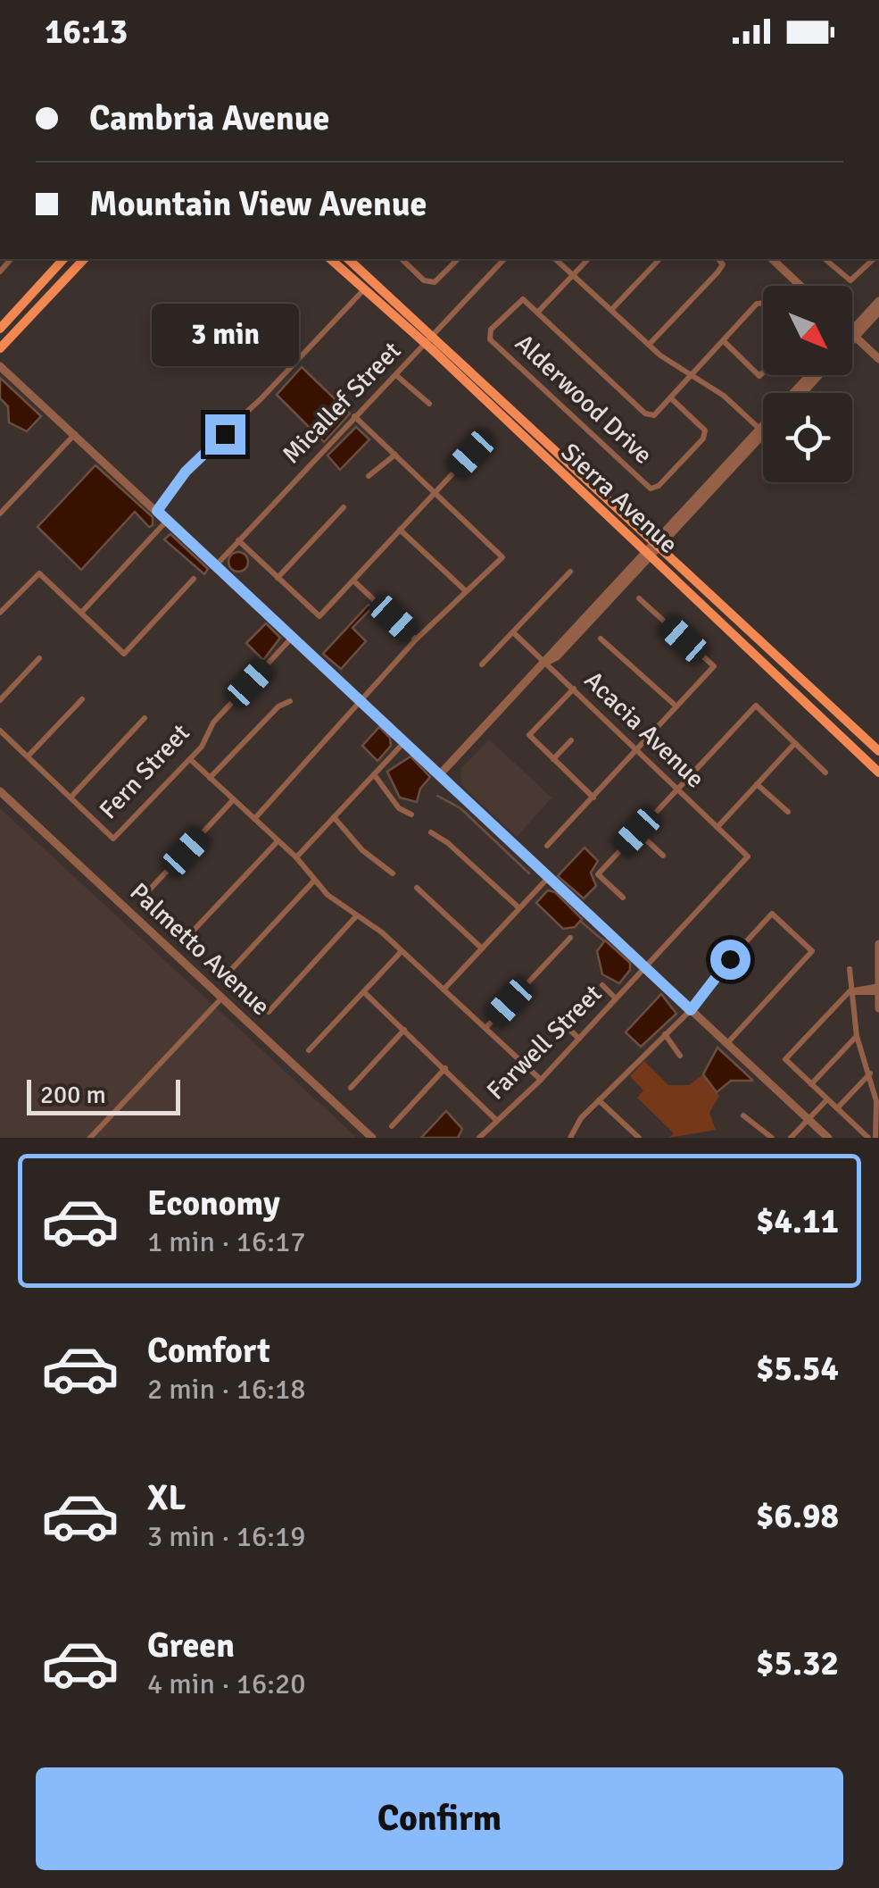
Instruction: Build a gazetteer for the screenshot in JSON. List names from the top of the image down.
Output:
{
  "streets": {
    "main road": ["Sierra Avenue"],
    "street": [
      "Alderwood Drive",
      "Micallef Street",
      "Acacia Avenue",
      "Fern Street",
      "Palmetto Avenue",
      "Farwell Street"
    ]
  },
  "crossings": [
    ["Micallef Street", "Sierra Avenue"],
    ["Acacia Avenue", "Farwell Street"]
  ],
  "scale_bar": "200 m",
  "north": "bottom right",
  "page": {
    "status": "16:13",
    "banner": ["Cambria Avenue", "Mountain View Avenue"],
    "bubble": "3 min",
    "scale": "200 m",
    "list": [
      {
        "name": "Economy",
        "note": "1 min · 16:17",
        "value": "$4.11"
      },
      {
        "name": "Comfort",
        "note": "2 min · 16:18",
        "value": "$5.54"
      },
      {
        "name": "XL",
        "note": "3 min · 16:19",
        "value": "$6.98"
      },
      {
        "name": "Green",
        "note": "4 min · 16:20",
        "value": "$5.32"
      }
    ],
    "buttons": "Confirm"
  }
}
